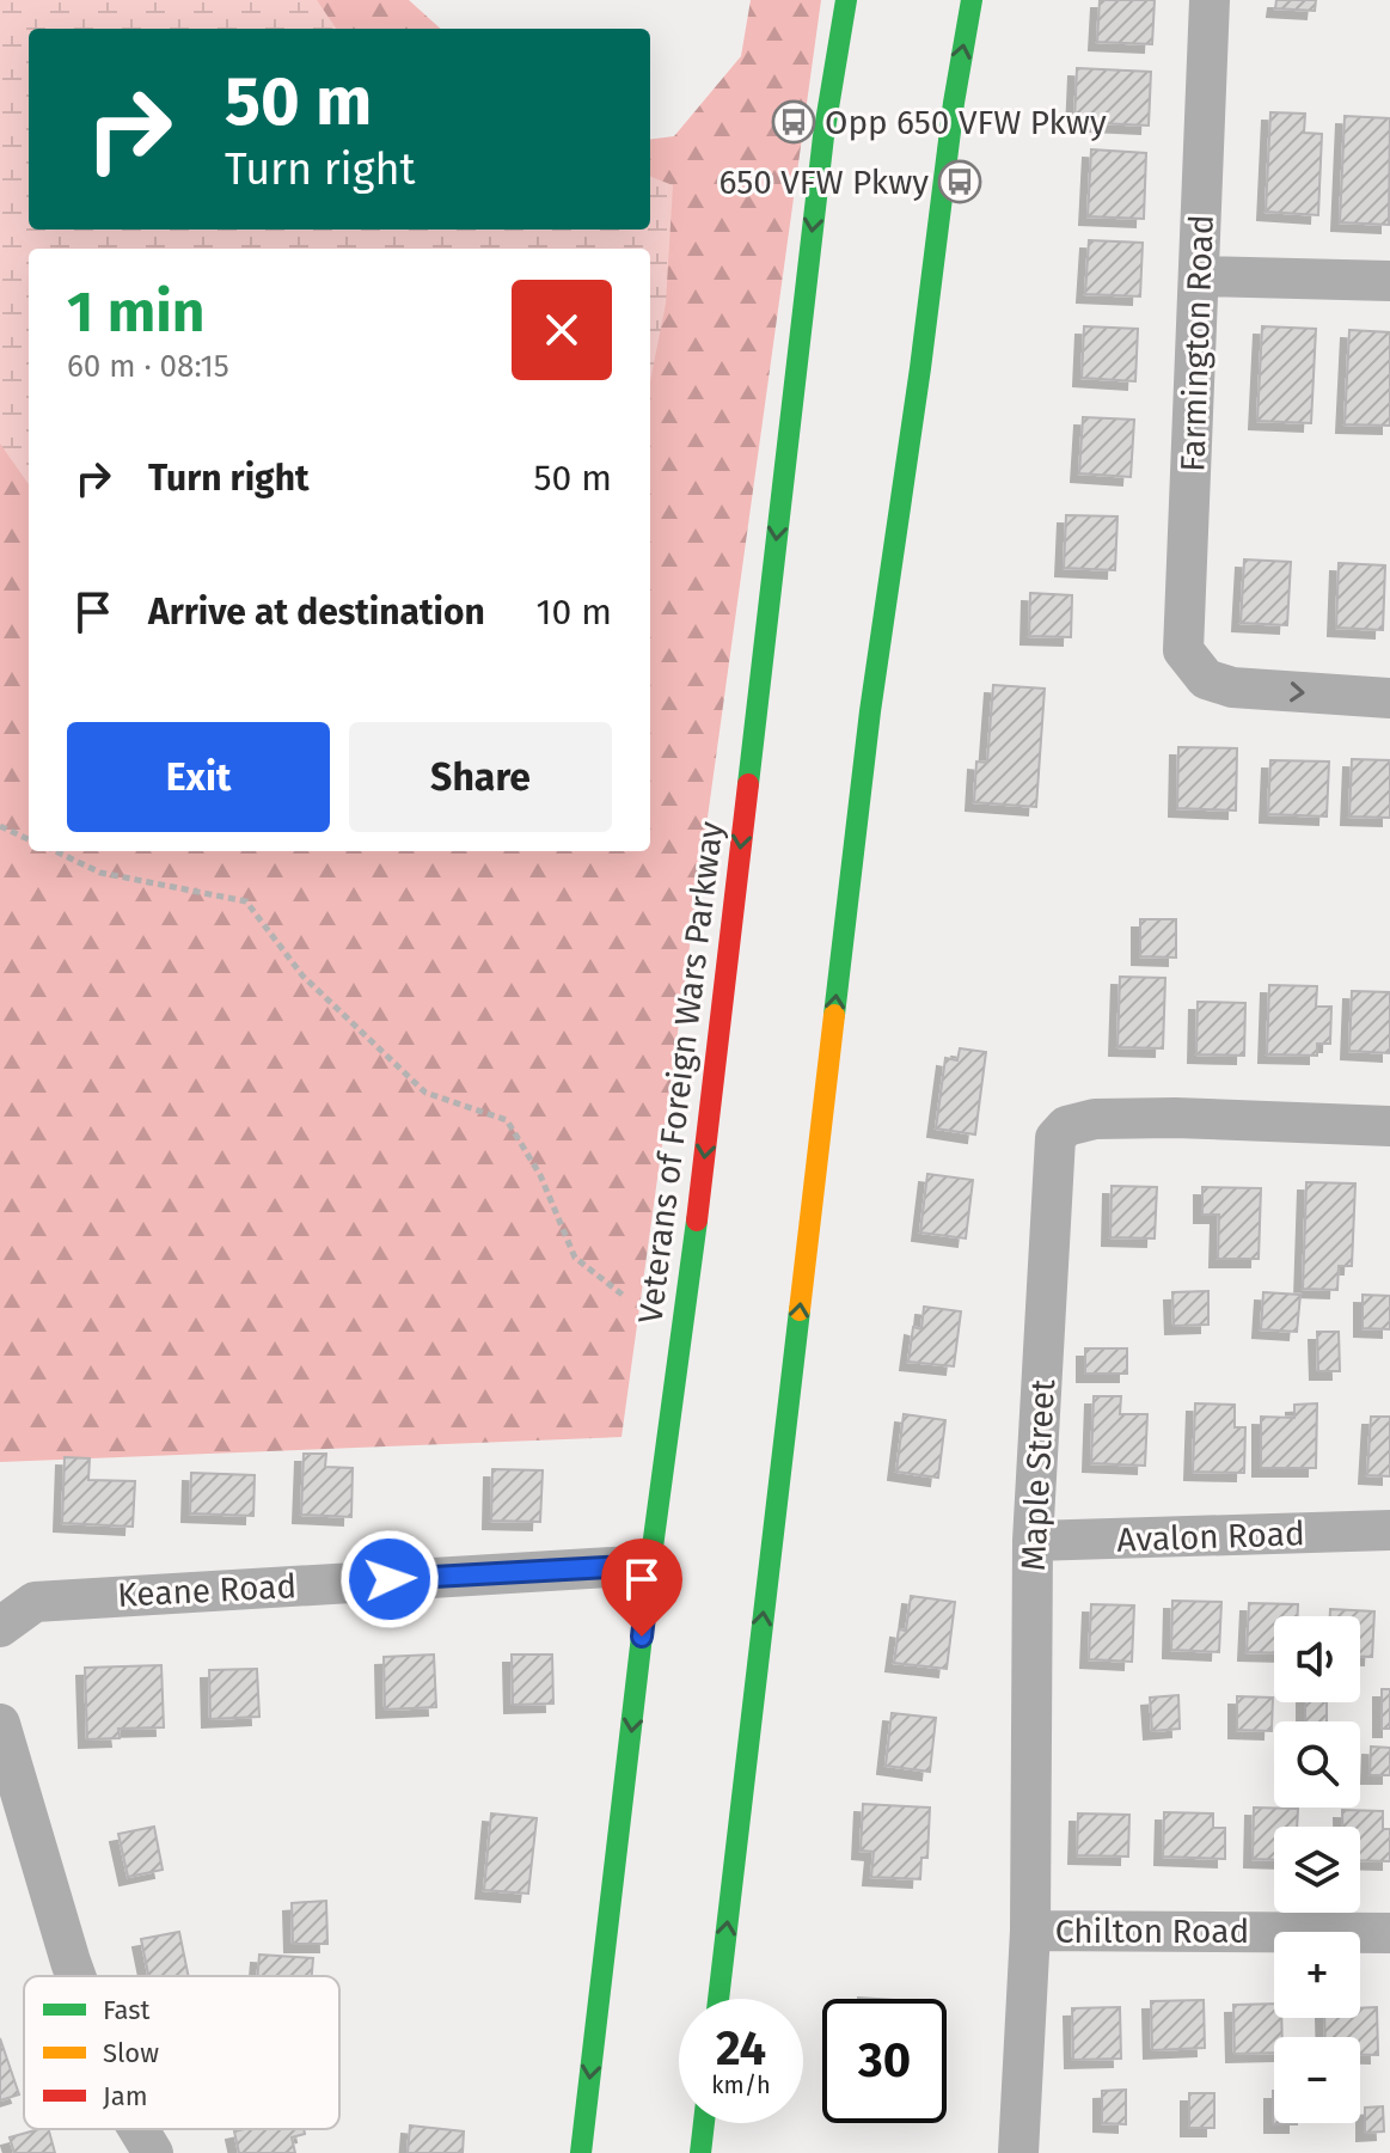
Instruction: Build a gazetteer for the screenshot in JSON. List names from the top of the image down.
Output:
{
  "streets": {
    "highway": ["Veterans of Foreign Wars Parkway"],
    "street": [
      "Farmington Road",
      "Maple Street",
      "Avalon Road",
      "Keane Road",
      "Chilton Road"
    ]
  },
  "crossings": [
    ["Veterans of Foreign Wars Parkway", "Keane Road"],
    ["Maple Street", "Avalon Road"],
    ["Maple Street", "Chilton Road"]
  ],
  "places": {
    "bus stop": ["Opp 650 VFW Pkwy", "650 VFW Pkwy"]
  },
  "legend": ["Fast", "Slow", "Jam"],
  "page": {
    "turn": ["50 m", "Turn right"],
    "heading": ["1 min", "60 m · 08:15"],
    "list": [
      {
        "name": "Turn right",
        "value": "50 m"
      },
      {
        "name": "Arrive at destination",
        "value": "10 m"
      }
    ],
    "buttons": ["Exit", "Share"],
    "map_buttons": ["+", "−"],
    "speed": "24 km/h",
    "limit": "30"
  }
}
